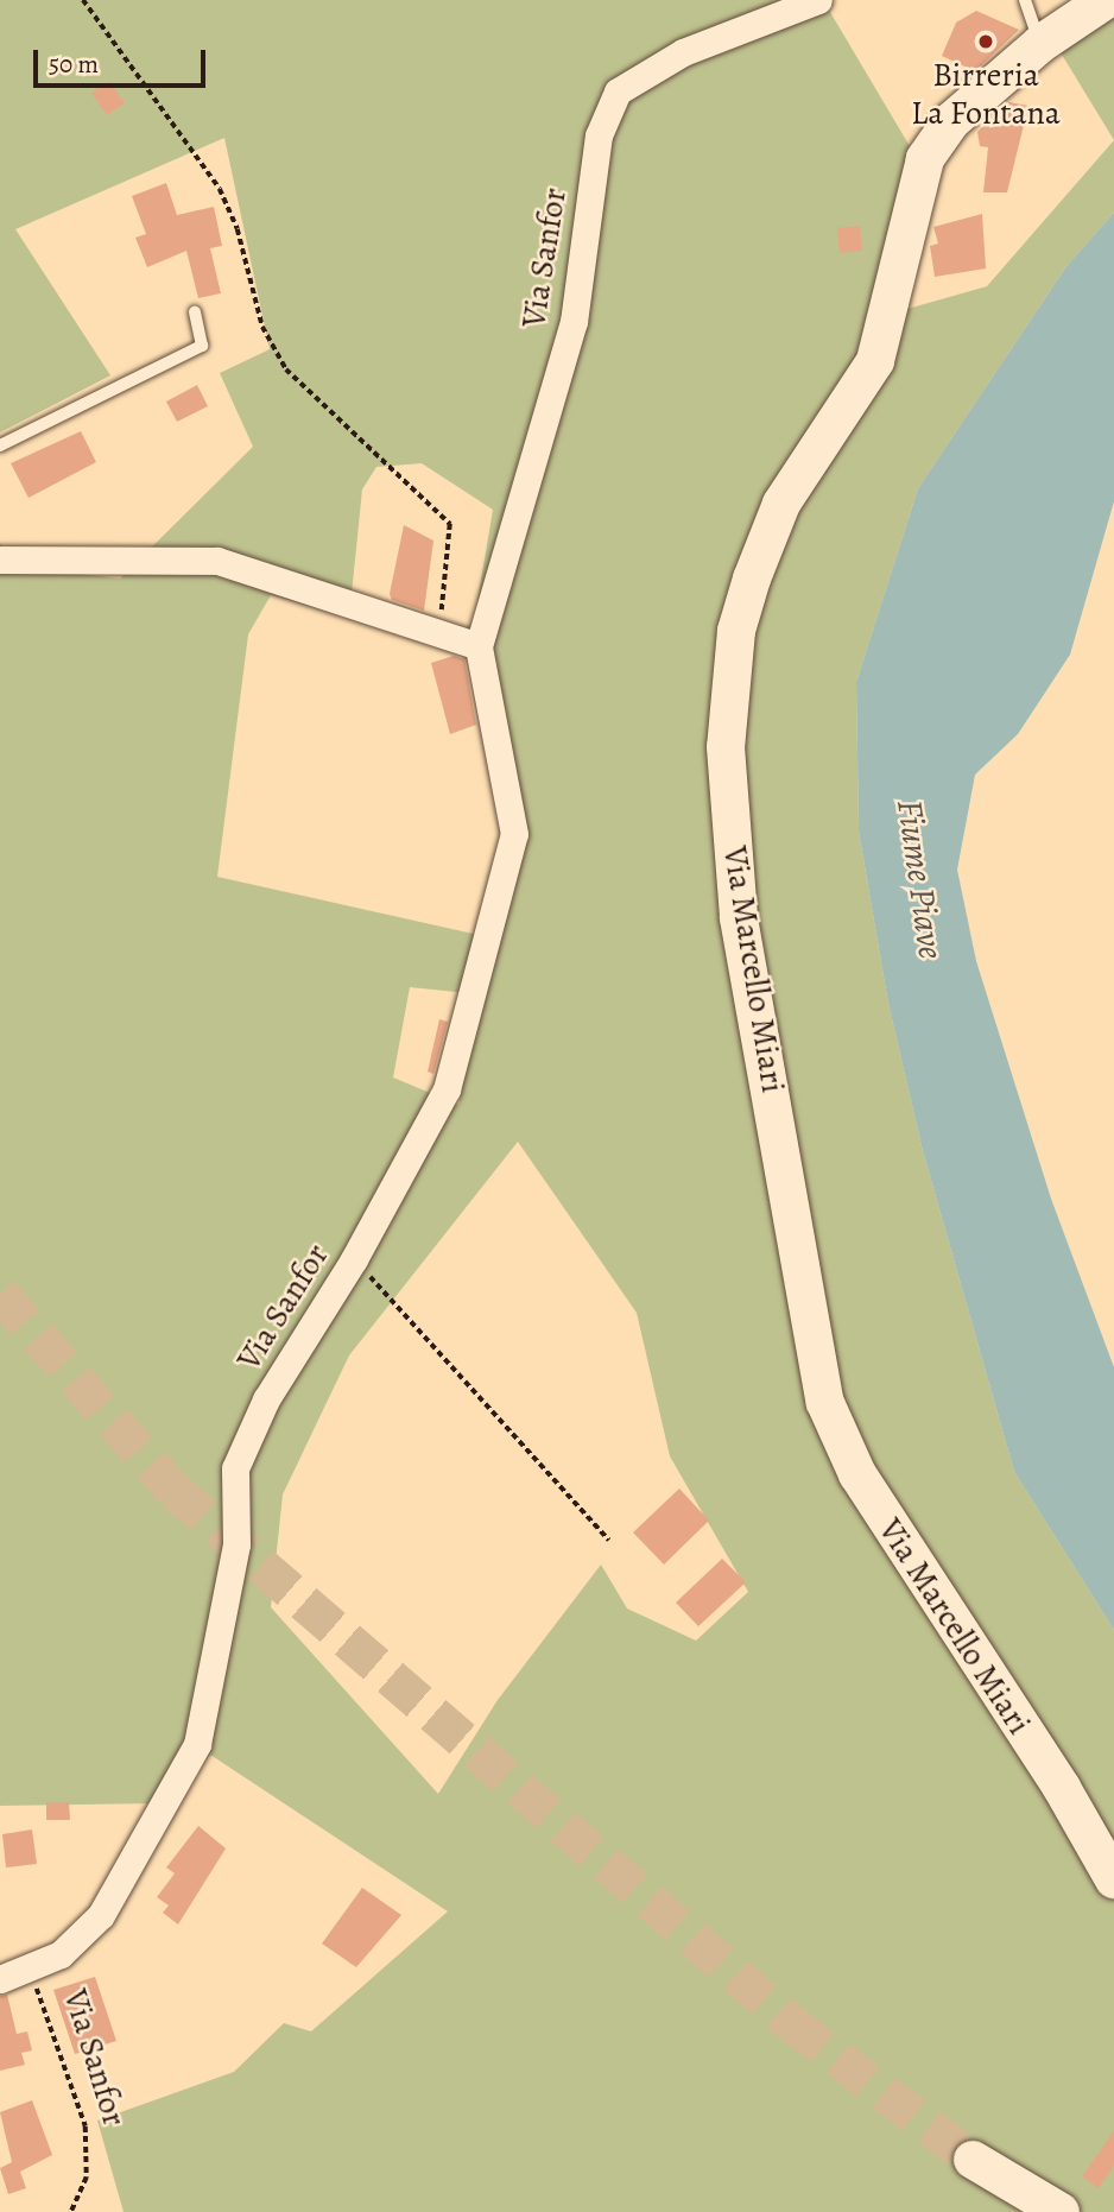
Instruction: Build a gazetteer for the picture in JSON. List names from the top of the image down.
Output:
{
  "streets": {
    "street": ["Via Sanfor", "Via Marcello Miari"]
  },
  "water": ["Fiume Piave"],
  "places": ["Birreria La Fontana"],
  "scale_bar": "50 m"
}
